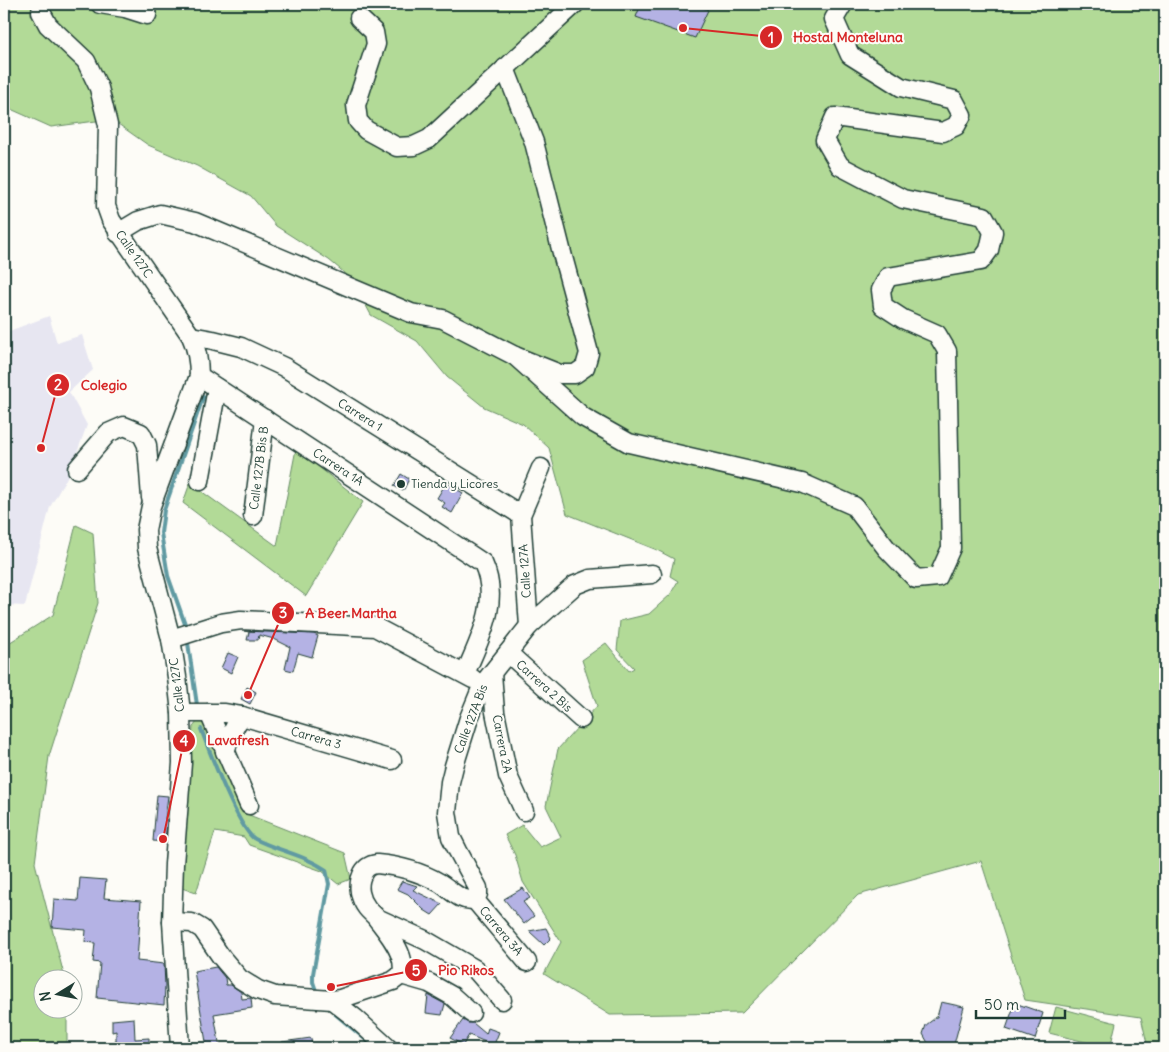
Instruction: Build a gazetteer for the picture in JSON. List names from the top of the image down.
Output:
{
  "streets": {
    "street": [
      "Calle 127C",
      "Carrera 1",
      "Carrera 1A",
      "Calle 127B Bis B",
      "Calle 127A",
      "Carrera 2 Bis",
      "Calle 127A Bis",
      "Carrera 3",
      "Carrera 2A",
      "Carrera 3A"
    ]
  },
  "crossings": [
    ["Calle 127C", "Carrera 1"],
    ["Calle 127C", "Carrera 1A"],
    ["Calle 127C", "Carrera 3"],
    ["Carrera 1", "Calle 127A"],
    ["Carrera 1A", "Calle 127B Bis B"],
    ["Calle 127A", "Calle 127A Bis"],
    ["Carrera 2 Bis", "Calle 127A Bis"],
    ["Calle 127A Bis", "Carrera 2A"],
    ["Calle 127A Bis", "Carrera 3A"]
  ],
  "places": [
    "Hostal Monteluna",
    "Colegio",
    "Tienda y Licores",
    "A Beer Martha",
    "Lavafresh",
    "Pio Rikos"
  ],
  "scale_bar": "50 m",
  "north": "left"
}
